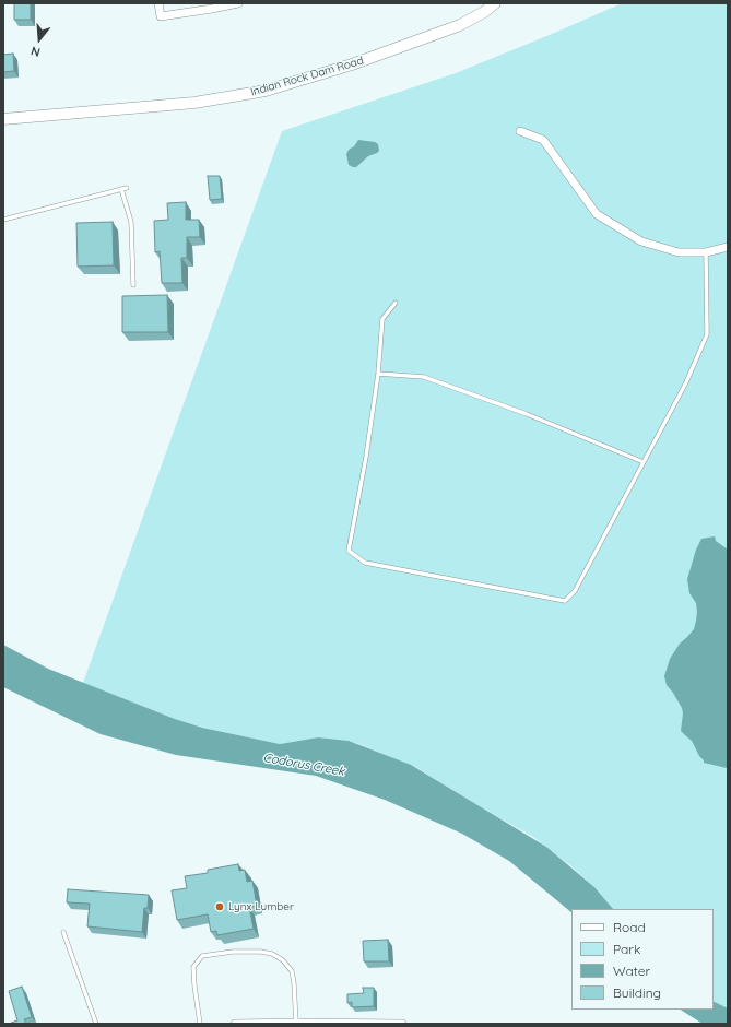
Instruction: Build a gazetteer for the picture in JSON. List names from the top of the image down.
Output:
{
  "streets": {
    "street": ["Indian Rock Dam Road"]
  },
  "water": ["Codorus Creek"],
  "places": ["Lynx Lumber"],
  "legend": [
    "Road",
    "Park",
    "Water",
    "Building"
  ],
  "north": "bottom"
}
